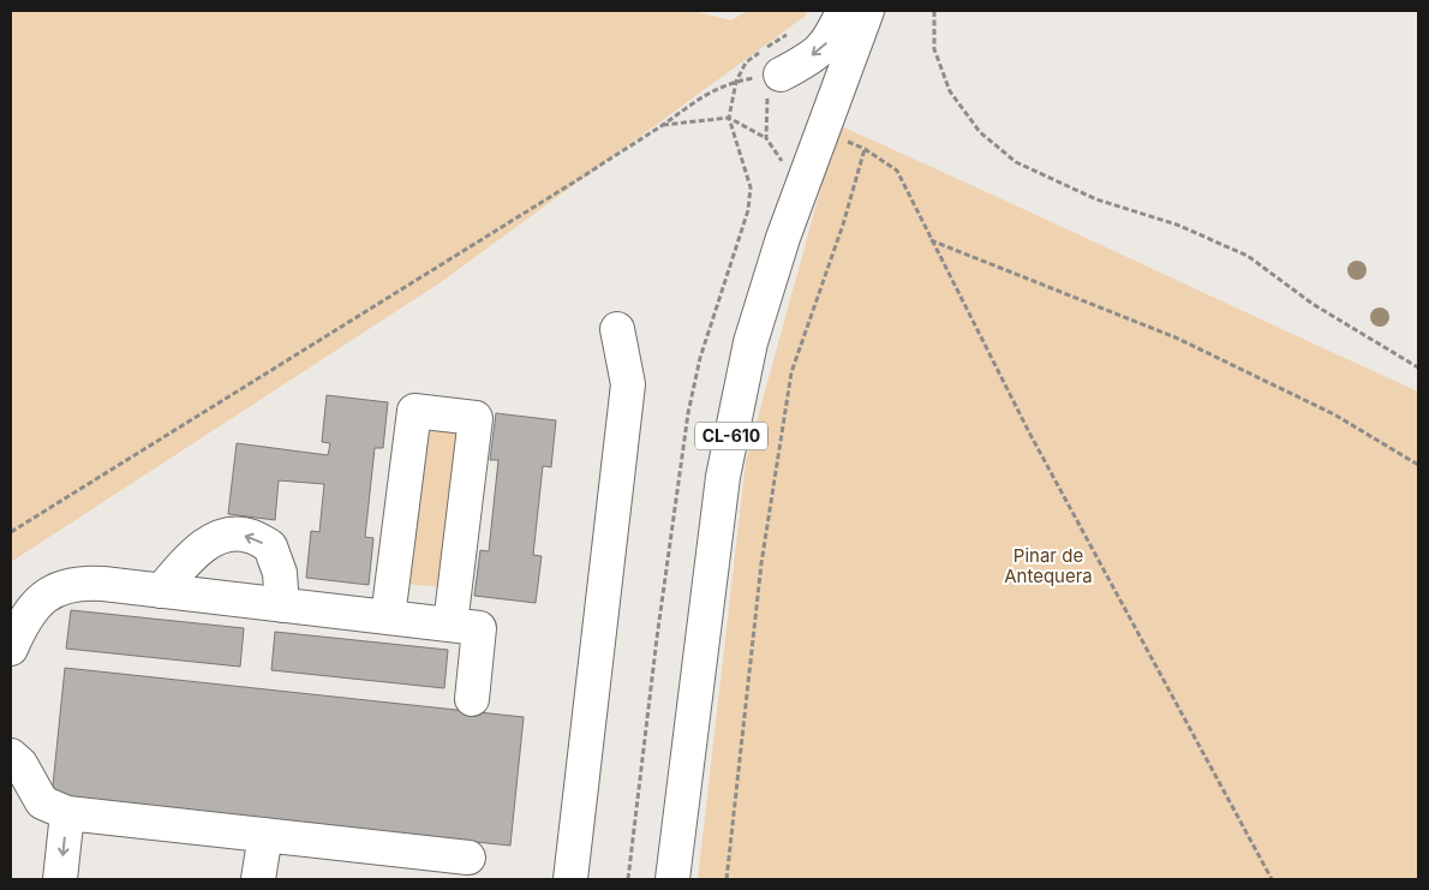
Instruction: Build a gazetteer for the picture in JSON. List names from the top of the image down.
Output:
{
  "streets": {
    "main road": ["CL-610"]
  },
  "parks": ["Pinar de Antequera"]
}
